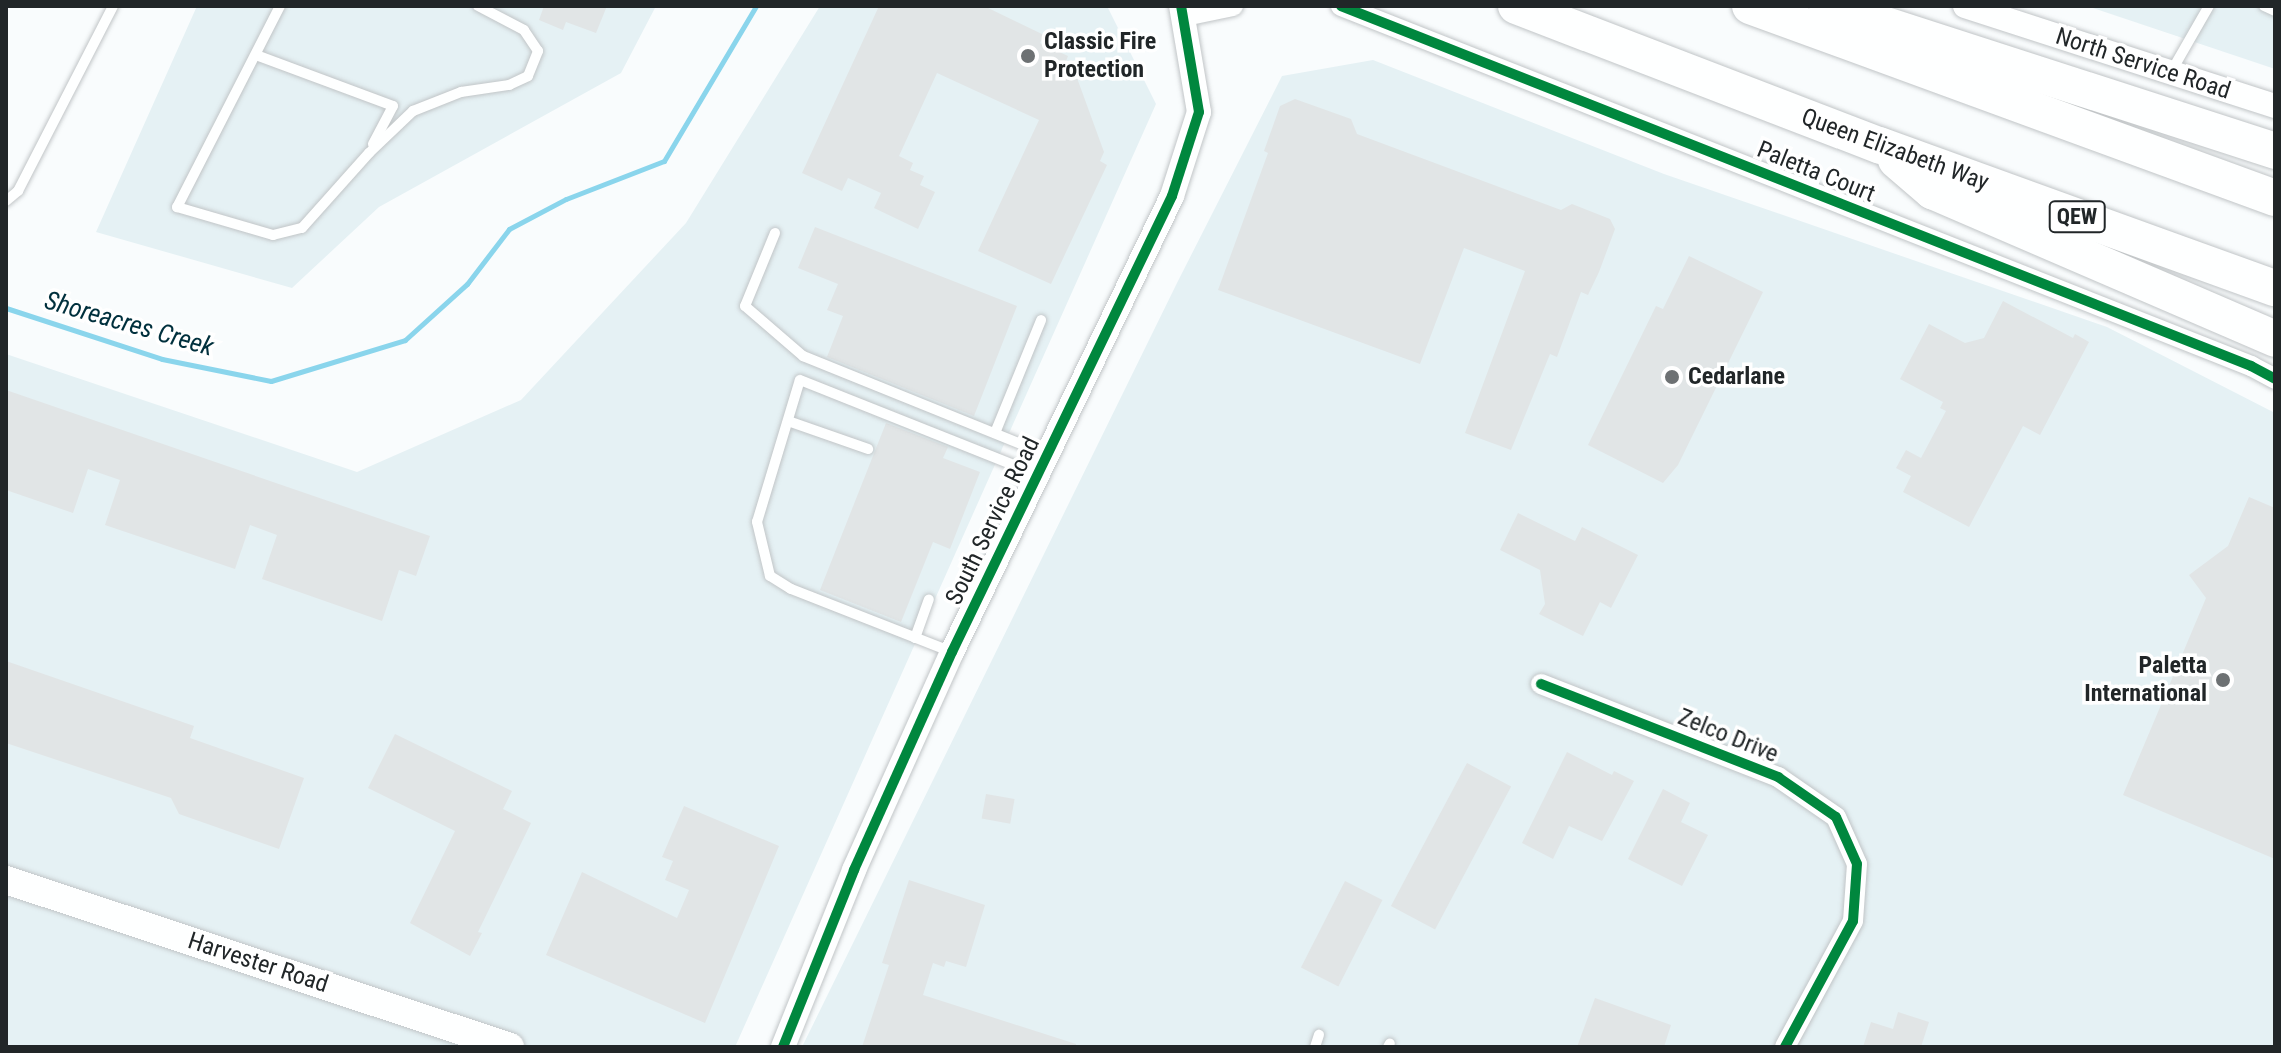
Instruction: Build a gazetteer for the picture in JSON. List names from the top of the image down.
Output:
{
  "streets": {
    "highway": ["Queen Elizabeth Way", "QEW"],
    "main road": ["Harvester Road"],
    "street": [
      "North Service Road",
      "Paletta Court",
      "South Service Road",
      "Zelco Drive"
    ]
  },
  "water": ["Shoreacres Creek"],
  "places": ["Classic Fire Protection", "Cedarlane", "Paletta International"]
}
